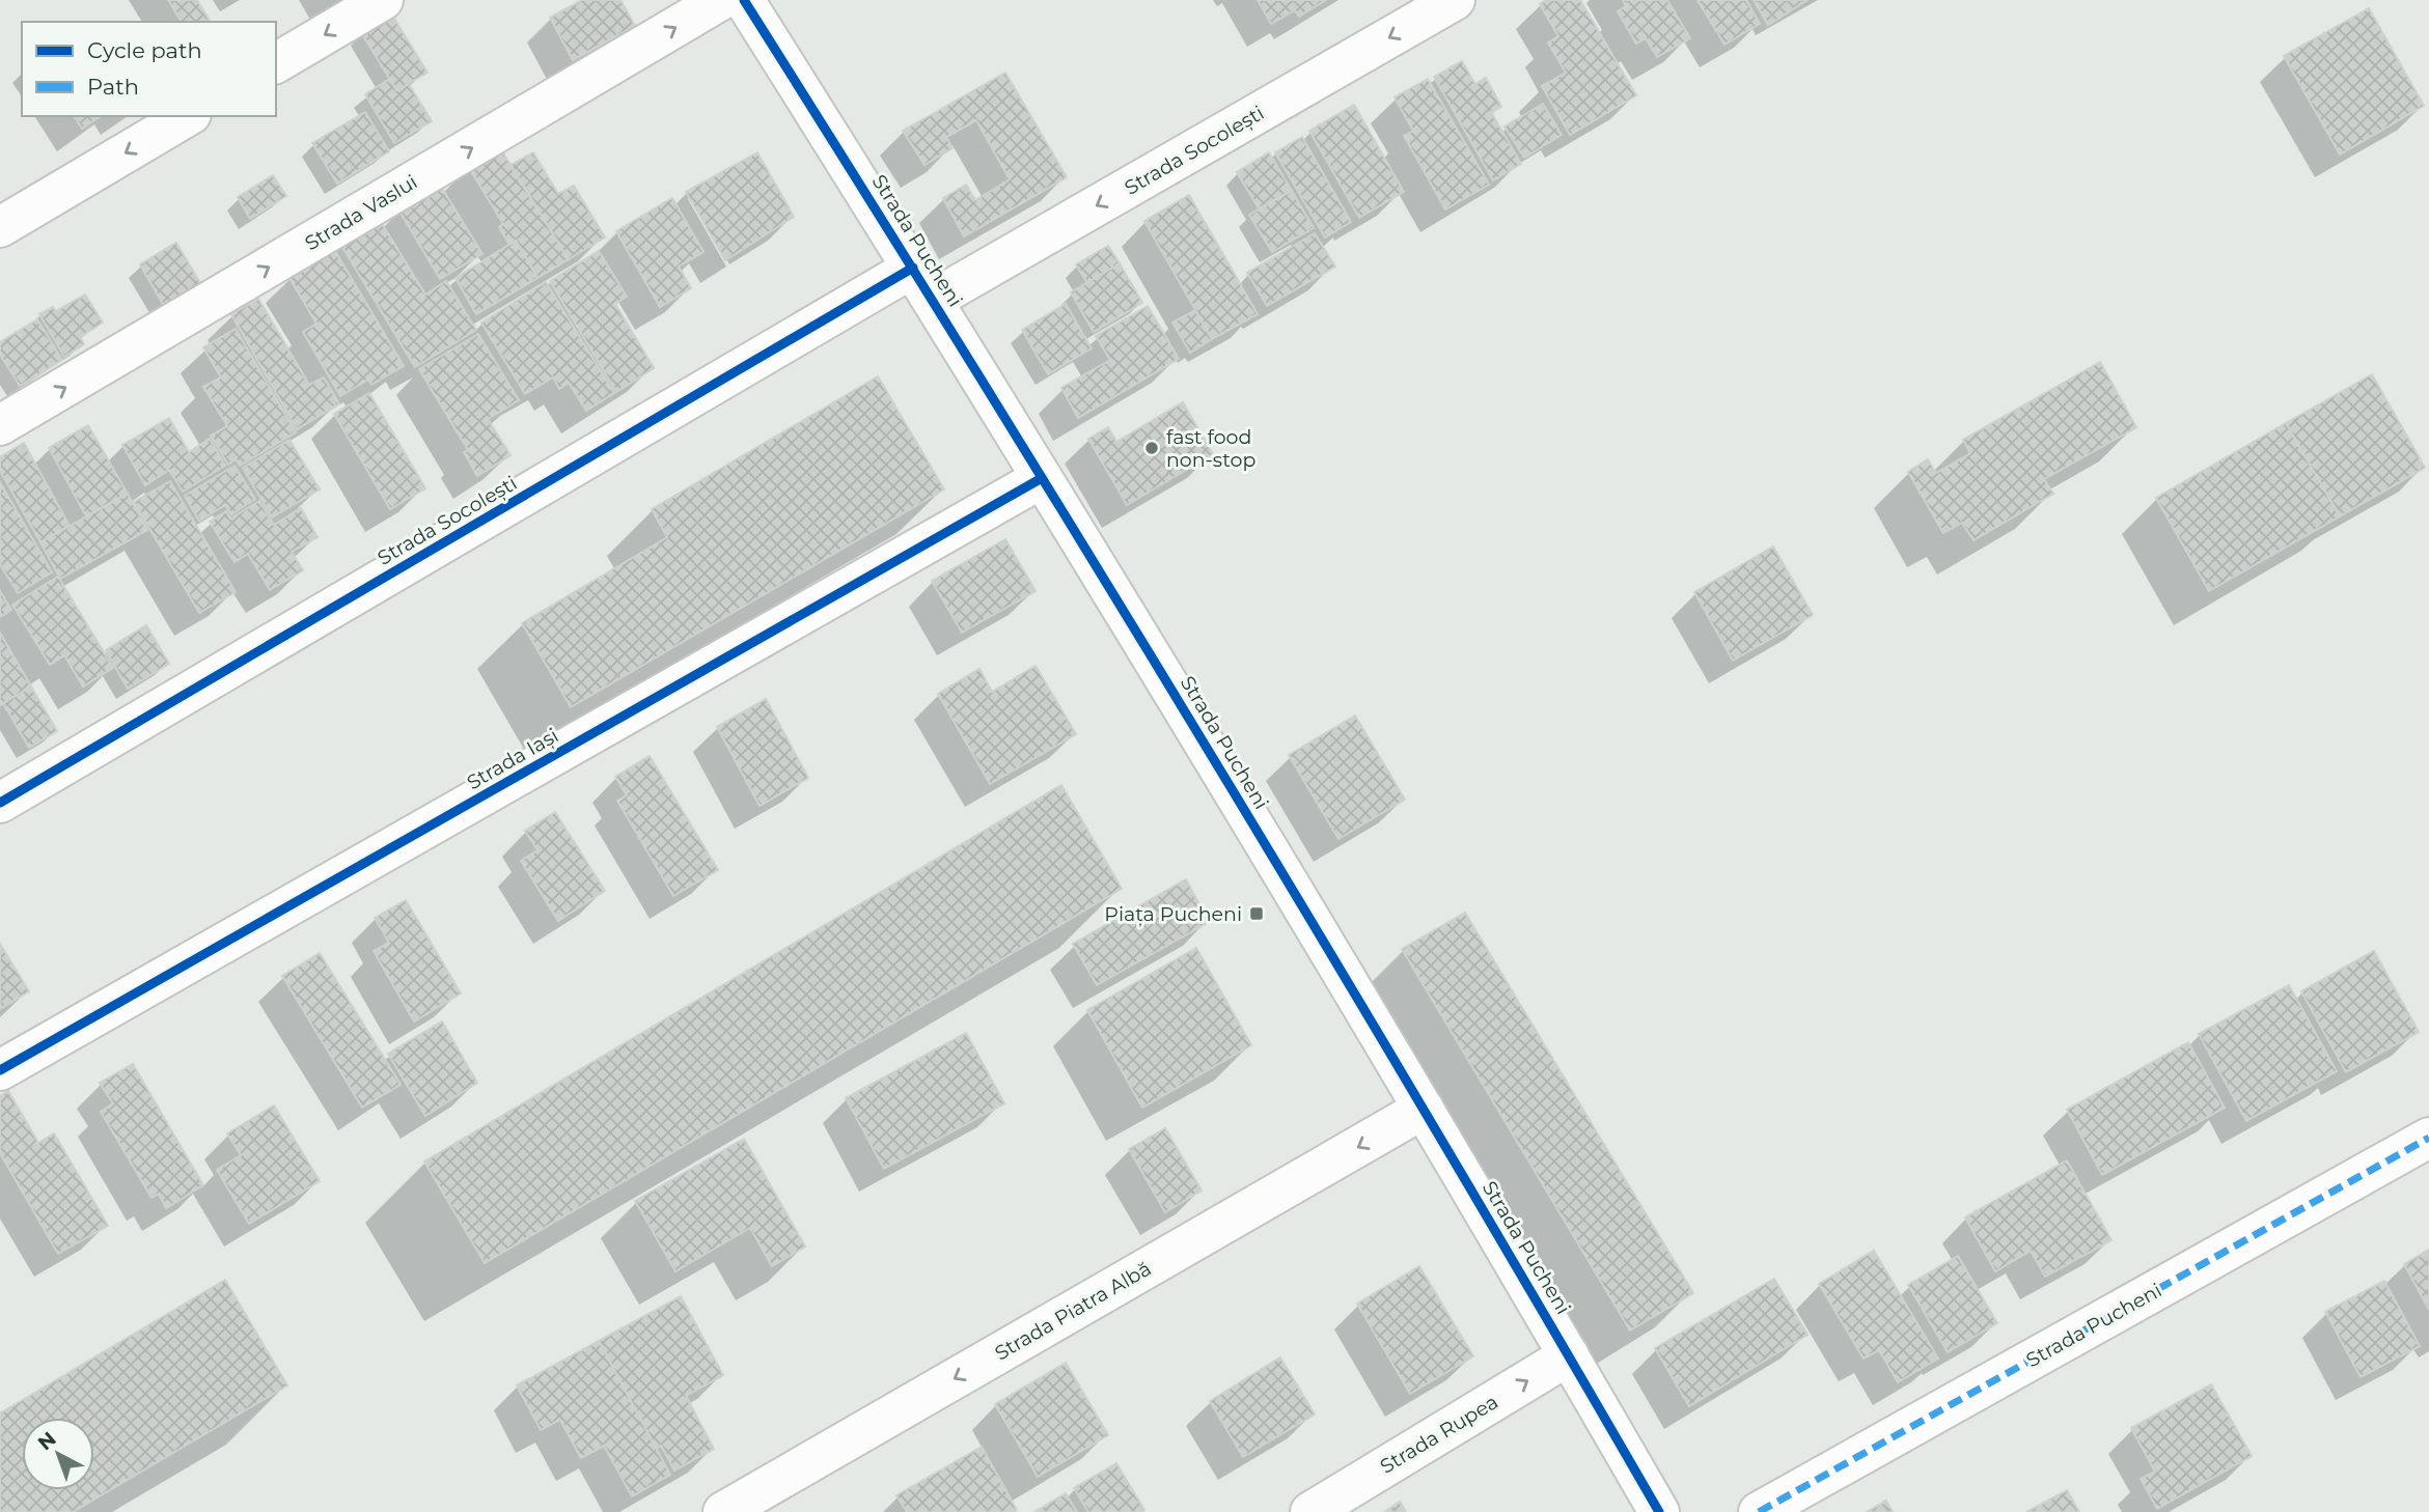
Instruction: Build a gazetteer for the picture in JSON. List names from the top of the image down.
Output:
{
  "streets": {
    "street": [
      "Strada Socolești",
      "Strada Vaslui",
      "Strada Pucheni",
      "Strada Iași",
      "Strada Piatra Albă",
      "Strada Rupea"
    ]
  },
  "crossings": [
    ["Strada Socolești", "Strada Pucheni"],
    ["Strada Pucheni", "Strada Iași"],
    ["Strada Pucheni", "Strada Piatra Albă"],
    ["Strada Pucheni", "Strada Rupea"]
  ],
  "one_way": ["Strada Socolești", "Strada Piatra Albă", "Strada Rupea"],
  "places": {
    "other": ["fast food non-stop"],
    "transit": ["Piața Pucheni"]
  },
  "legend": ["Cycle path", "Path"],
  "north": "top left"
}
